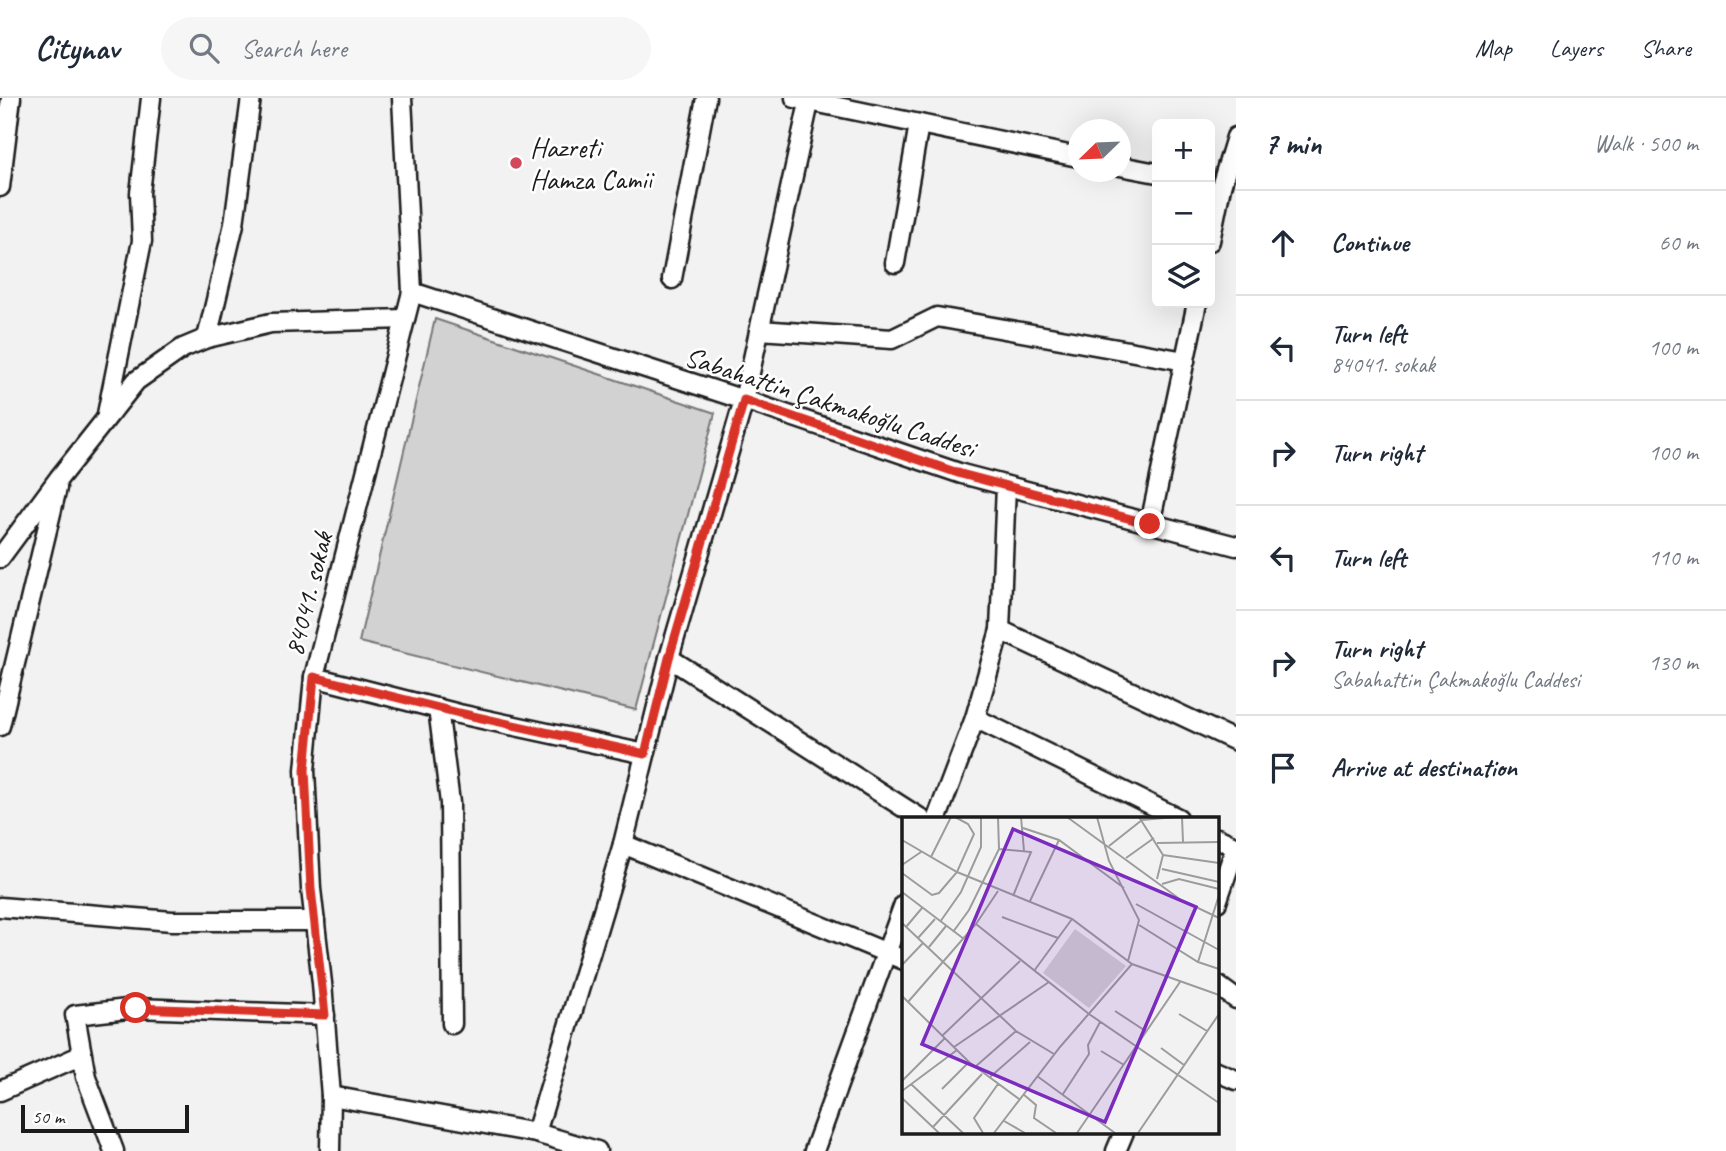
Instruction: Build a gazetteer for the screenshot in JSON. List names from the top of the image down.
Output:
{
  "streets": {
    "street": ["Sabahattin Çakmakoğlu Caddesi", "84041. sokak"]
  },
  "crossings": [
    ["Sabahattin Çakmakoğlu Caddesi", "84041. sokak"]
  ],
  "places": ["Hazreti Hamza Camii"],
  "scale_bar": "50 m",
  "north": "bottom left",
  "page": {
    "header": "Citynav",
    "search": "Search here",
    "nav": ["Map", "Layers", "Share"],
    "heading": ["7 min", "Walk · 500 m"],
    "map_buttons": ["+", "−"],
    "list": [
      ["Continue", "60 m"],
      ["Turn left", "84041. sokak", "100 m"],
      ["Turn right", "100 m"],
      ["Turn left", "110 m"],
      ["Turn right", "Sabahattin Çakmakoğlu Caddesi", "130 m"],
      "Arrive at destination"
    ],
    "scale": "50 m"
  }
}
